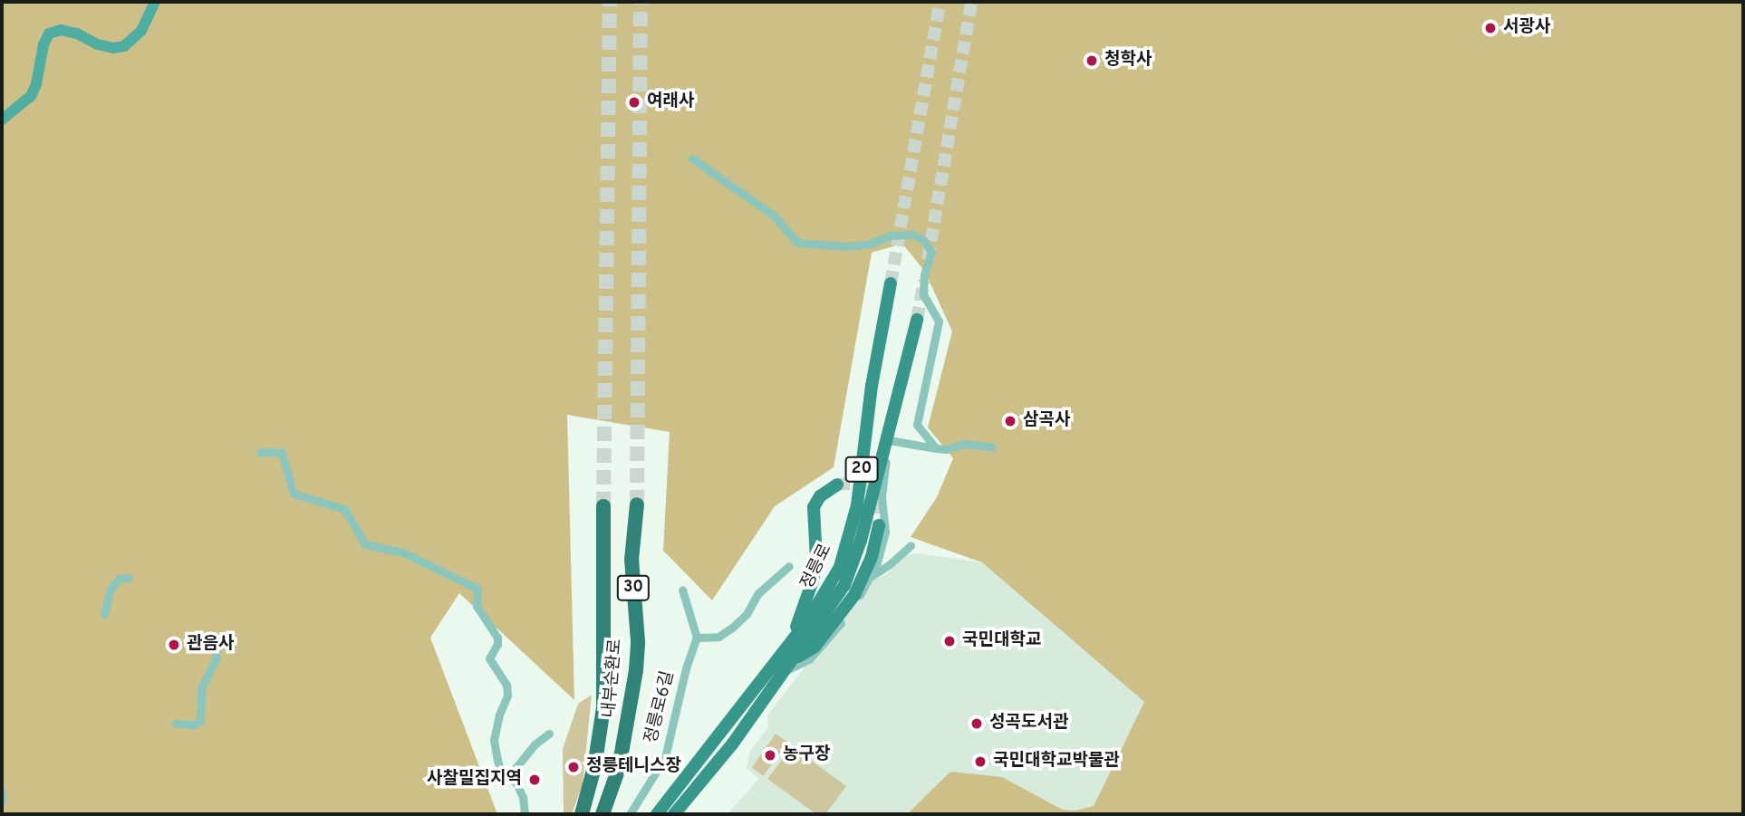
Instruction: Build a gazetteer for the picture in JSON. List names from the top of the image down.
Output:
{
  "streets": {
    "highway": ["30", "내부순환로"],
    "main road": ["20", "정릉로"],
    "street": ["정릉로6길"]
  },
  "places": [
    "서광사",
    "청학사",
    "여래사",
    "삼곡사",
    "국민대학교",
    "관음사",
    "성곡도서관",
    "농구장",
    "국민대학교박물관",
    "정릉테니스장",
    "사찰밀집지역"
  ]
}
